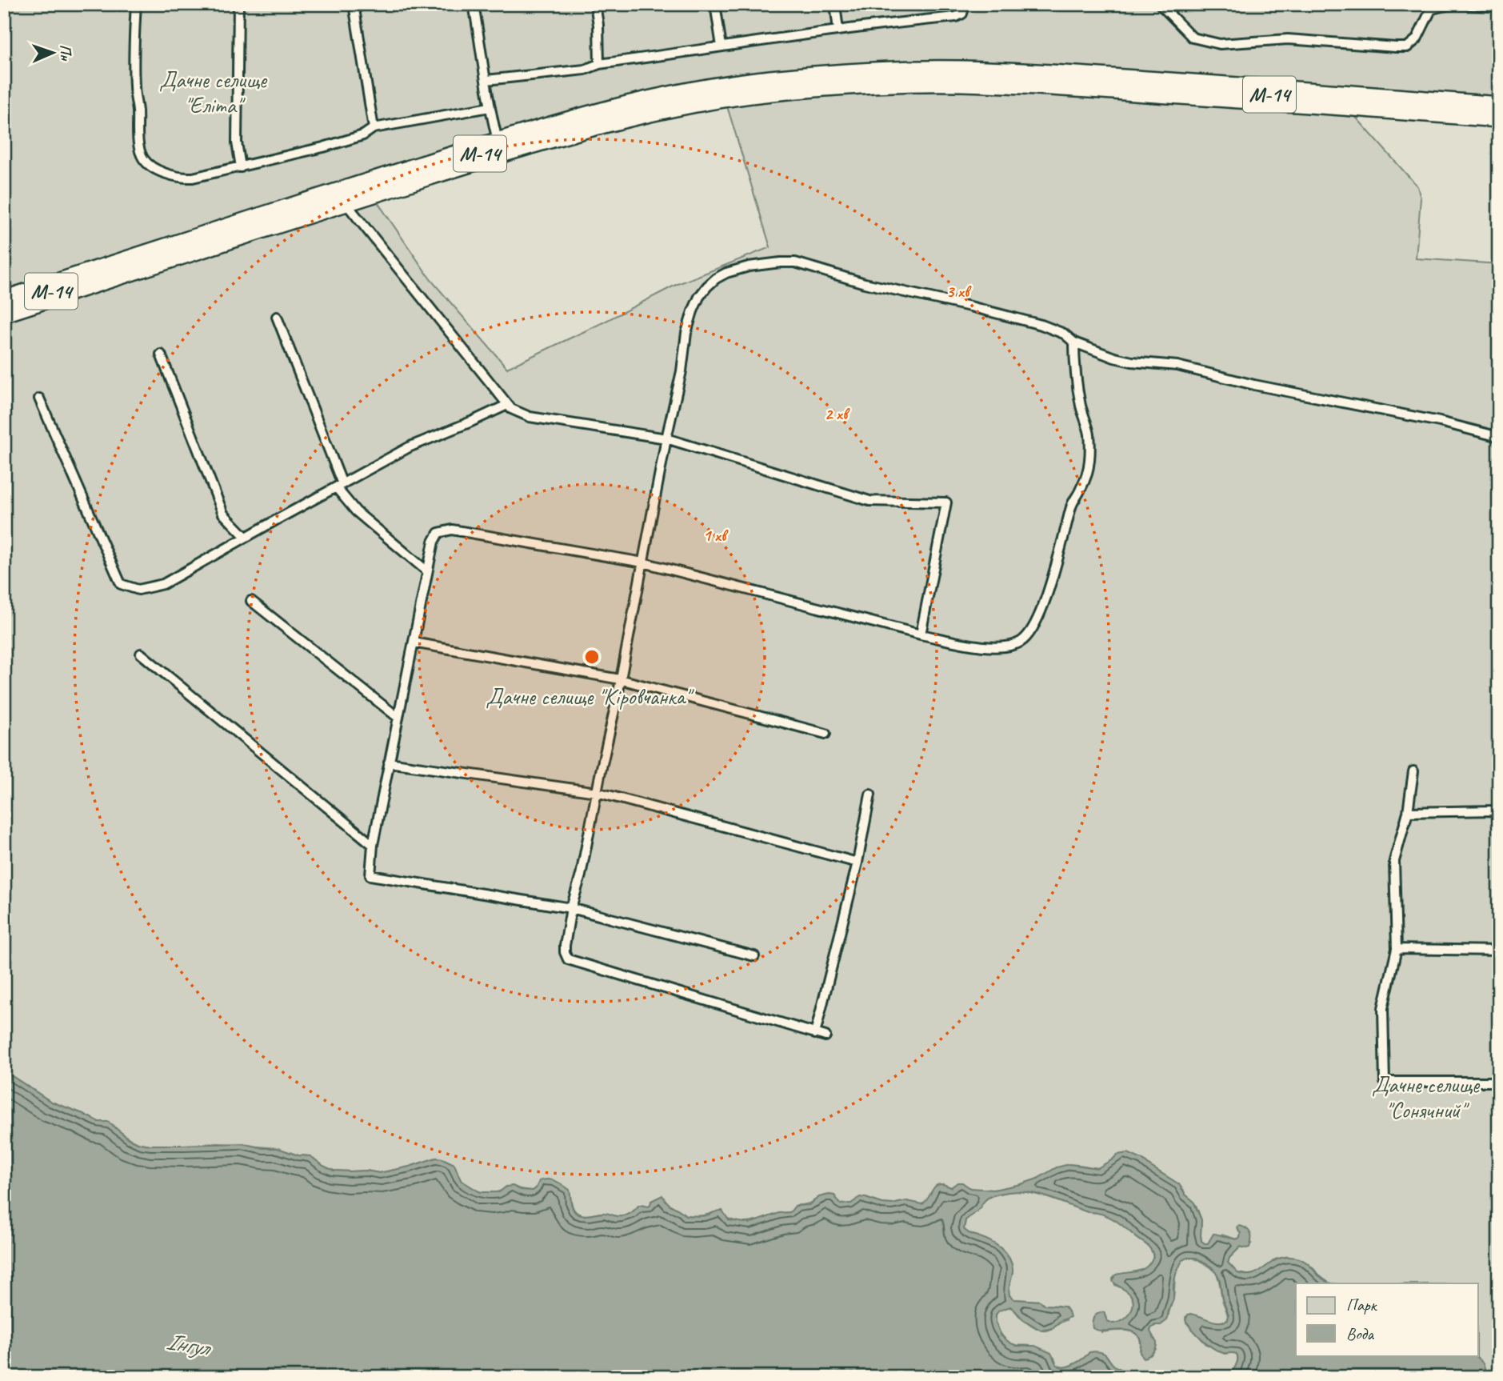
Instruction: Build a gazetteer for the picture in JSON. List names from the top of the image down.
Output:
{
  "streets": {
    "highway": ["М-14"]
  },
  "water": ["Інгул"],
  "parks": ["Дачне селище \"Еліта\"", "Дачне селище \"Кіровчанка\"", "Дачне селище \"Сонячний\""],
  "legend": ["Парк", "Вода"],
  "north": "right",
  "rings": ["3 хв", "2 хв", "1 хв"]
}
